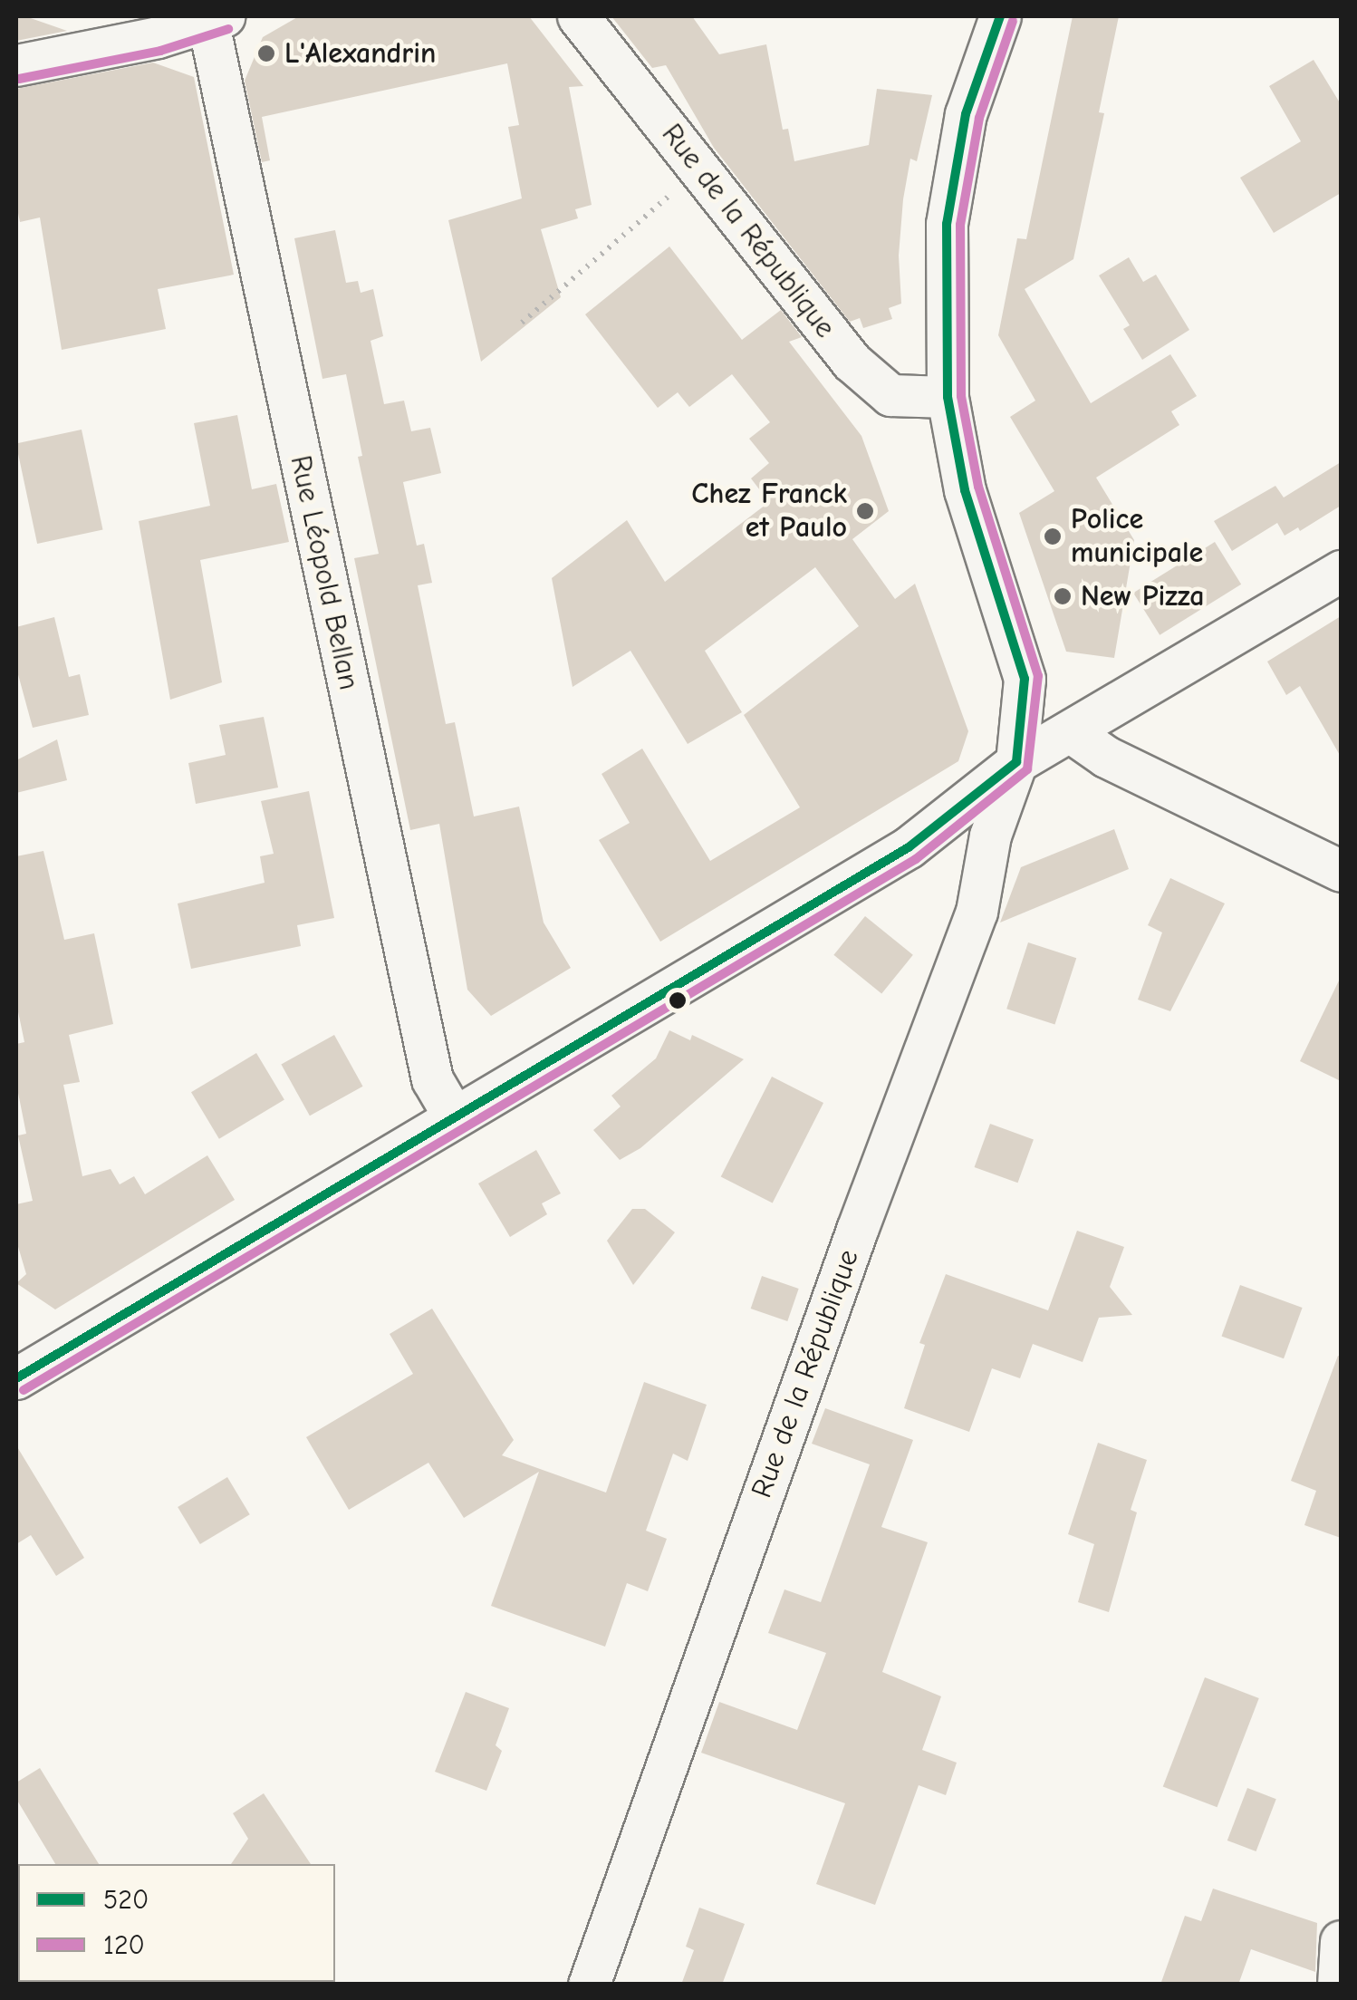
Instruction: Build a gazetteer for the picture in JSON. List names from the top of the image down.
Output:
{
  "streets": {
    "street": ["Rue de la République", "Rue Léopold Bellan"]
  },
  "places": [
    "L'Alexandrin",
    "Chez Franck et Paulo",
    "Police municipale",
    "New Pizza"
  ],
  "lines": ["transit line 520", "transit line 120"],
  "legend": ["520", "120"]
}
